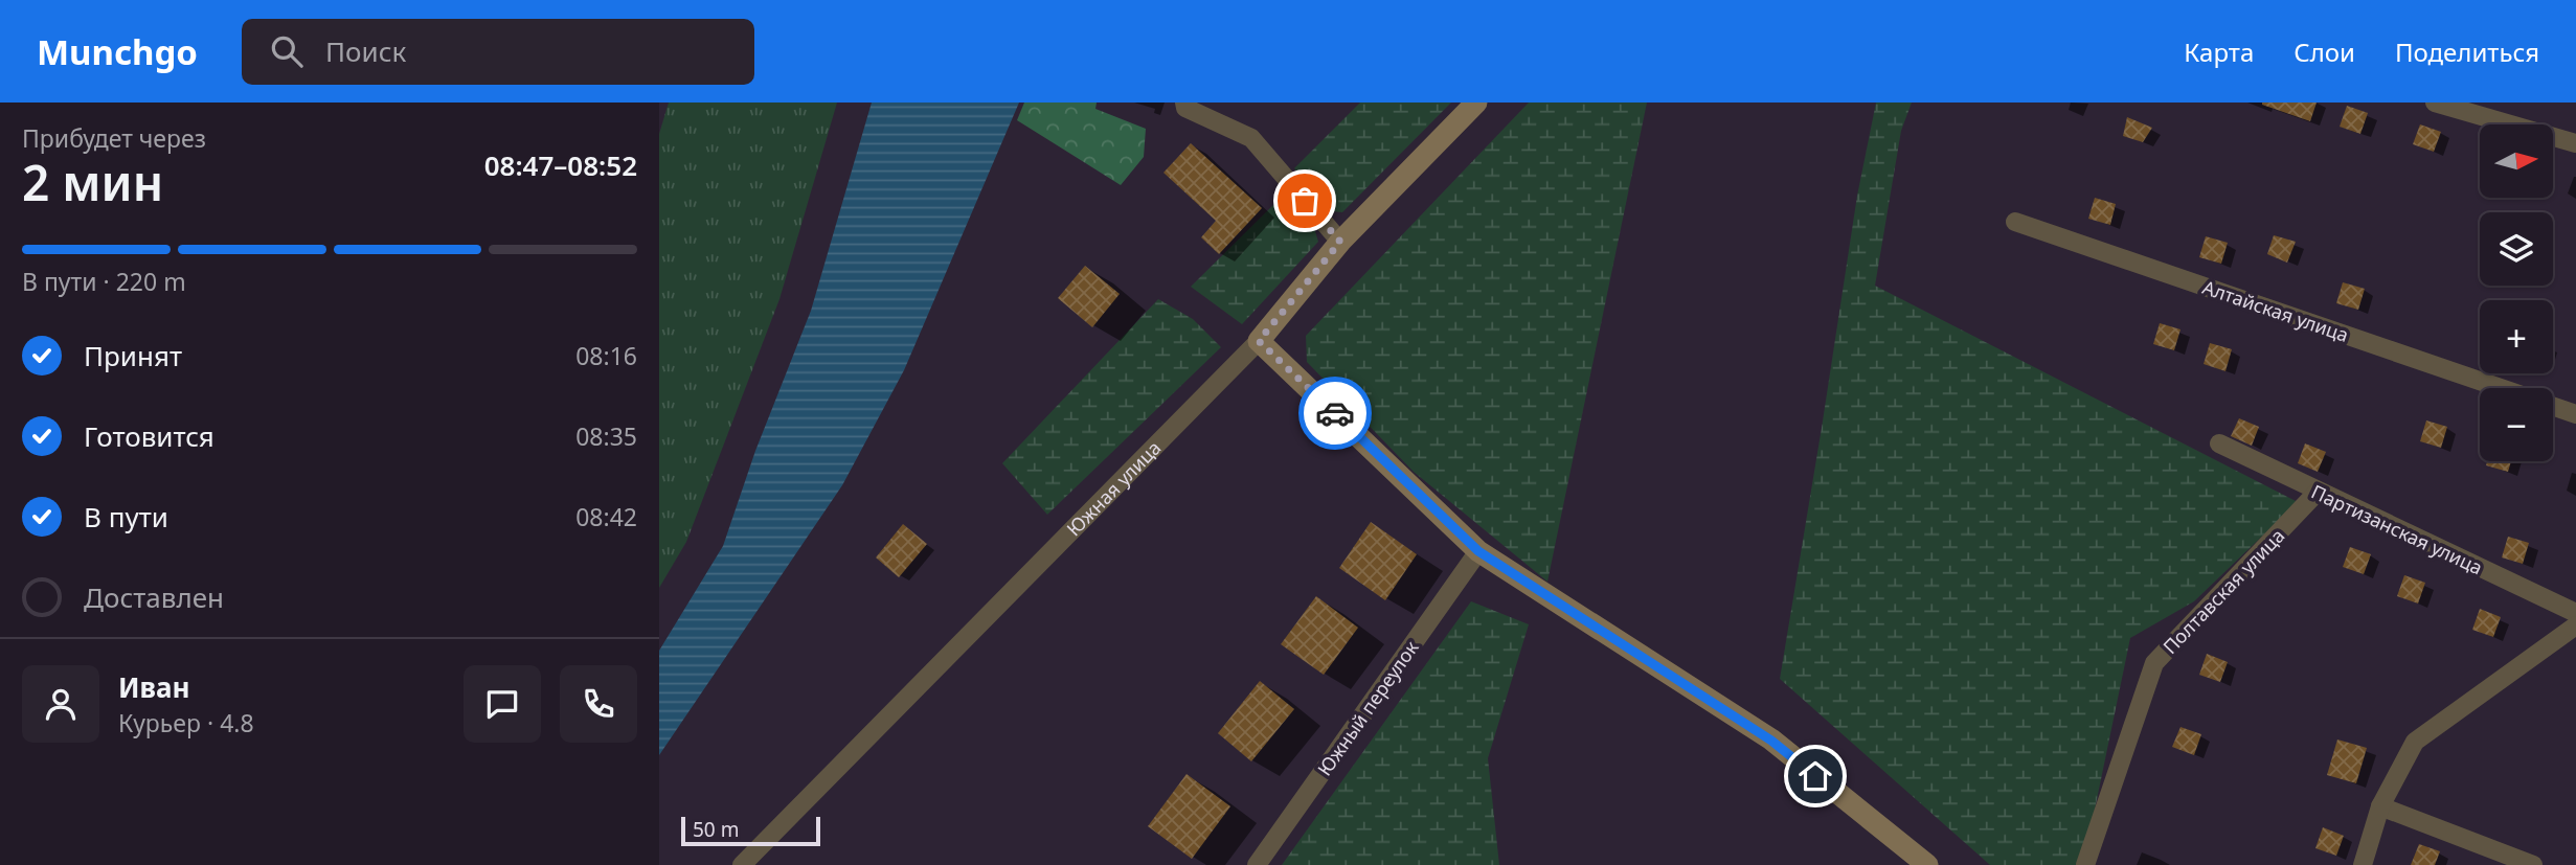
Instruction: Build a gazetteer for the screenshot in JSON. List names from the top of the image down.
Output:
{
  "streets": {
    "street": [
      "Алтайская улица",
      "Южная улица",
      "Партизанская улица",
      "Полтавская улица",
      "Южный переулок"
    ]
  },
  "crossings": [
    ["Партизанская улица", "Полтавская улица"]
  ],
  "scale_bar": "50 m",
  "north": "right",
  "page": {
    "header": "Munchgo",
    "search": "Поиск",
    "nav": ["Карта", "Слои", "Поделиться"],
    "heading": ["2 мин", "Прибудет через", "08:47–08:52"],
    "panel": ["Иван", "Курьер · 4.8"],
    "map_buttons": ["+", "−"],
    "bar": "В пути · 220 m",
    "list": [
      ["Принят", "08:16"],
      ["Готовится", "08:35"],
      ["В пути", "08:42"],
      "Доставлен"
    ],
    "scale": "50 m"
  }
}
